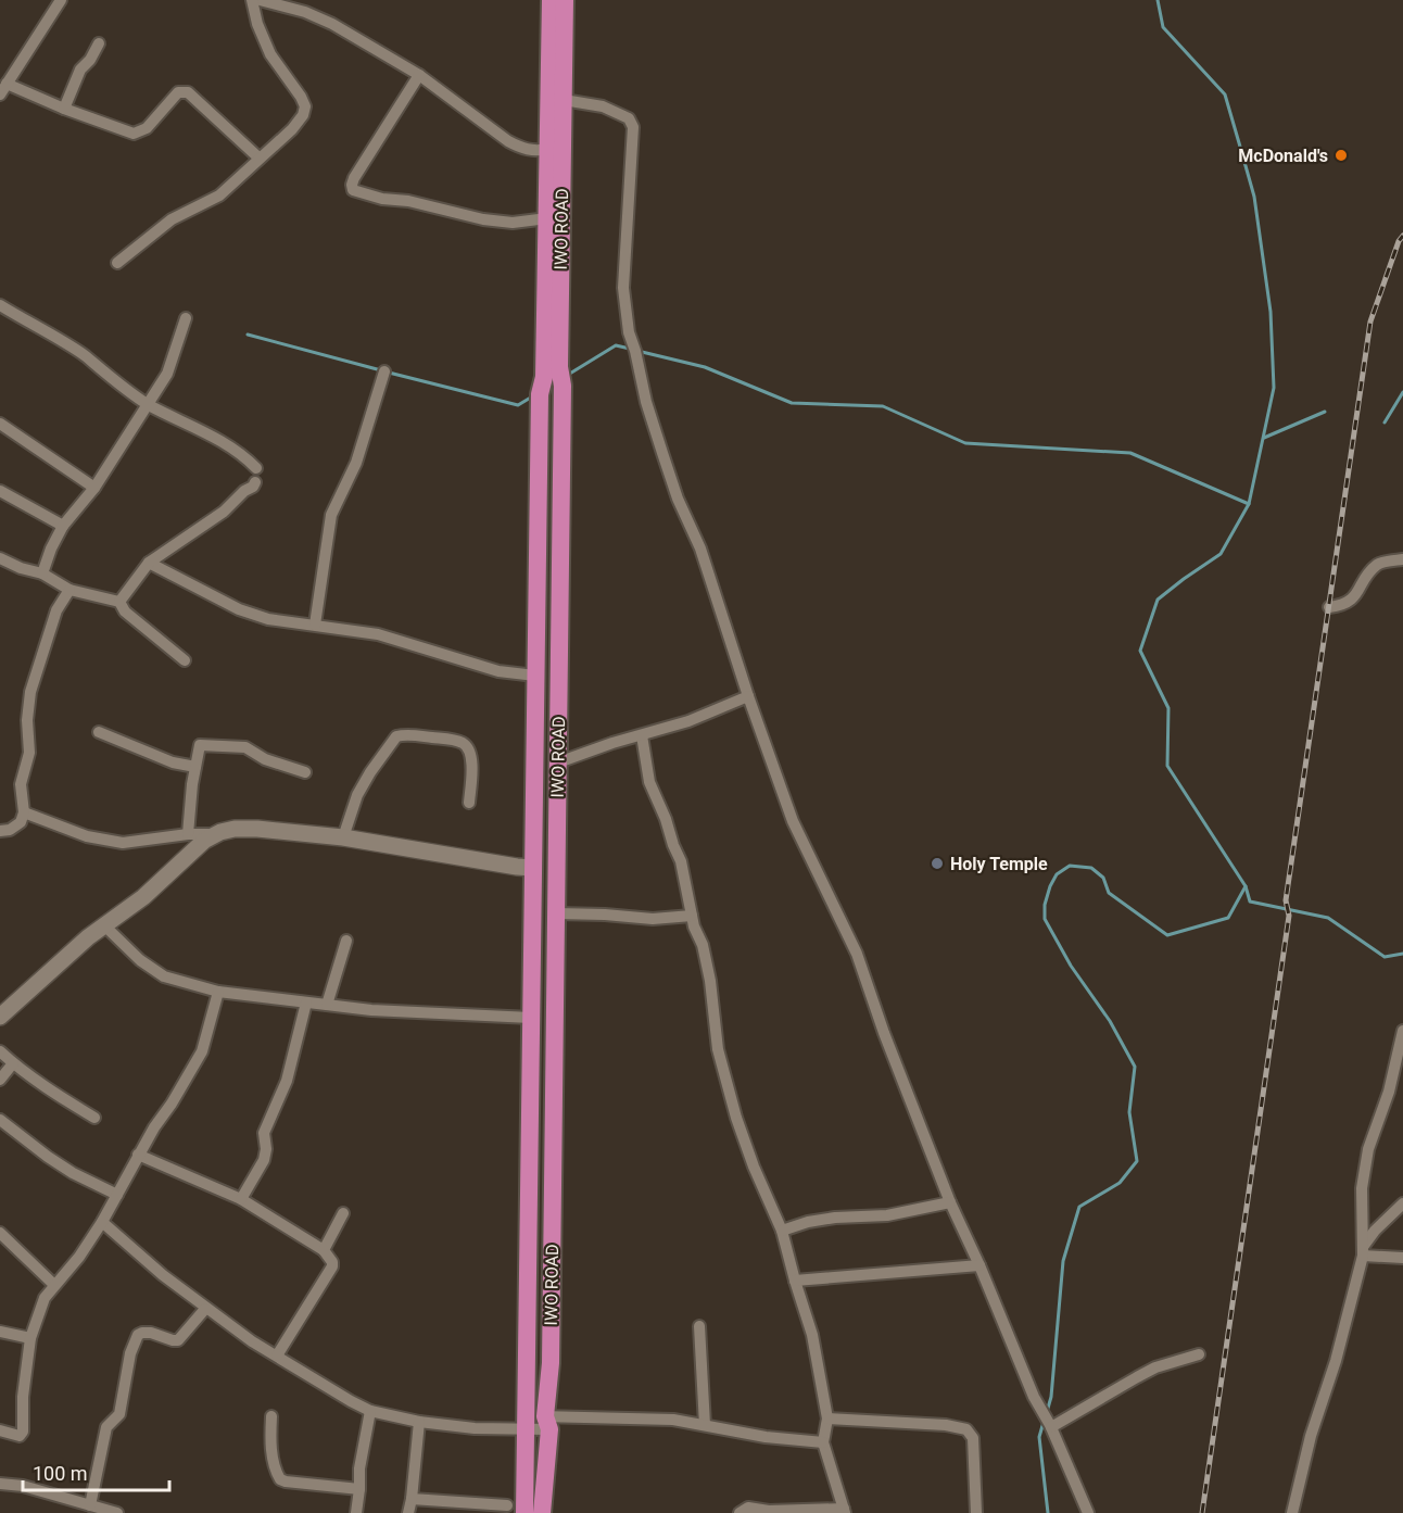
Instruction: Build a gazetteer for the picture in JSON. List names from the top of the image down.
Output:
{
  "streets": {
    "main road": ["IWO ROAD"]
  },
  "places": ["McDonald's", "Holy Temple"],
  "scale_bar": "100 m"
}
